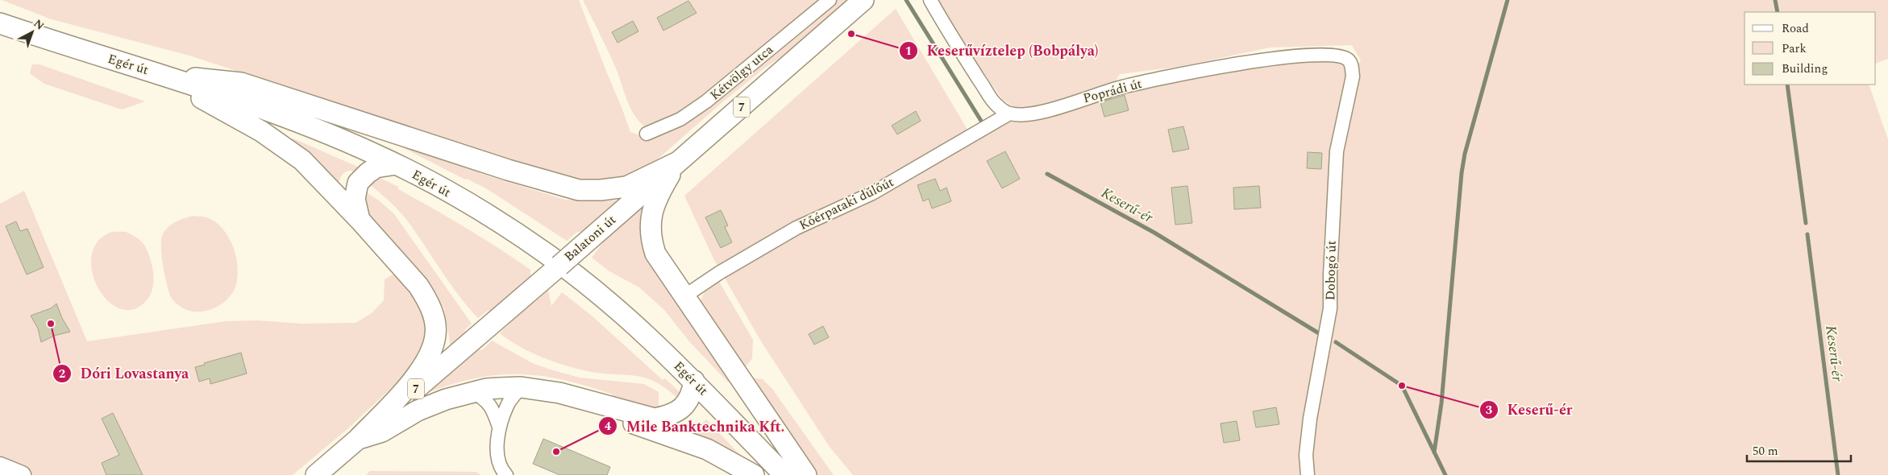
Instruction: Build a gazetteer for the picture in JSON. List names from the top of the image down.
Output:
{
  "streets": {
    "main road": ["Egér út", "7", "Balatoni út"],
    "street": [
      "Kétvölgy utca",
      "Poprádi út",
      "Kőérpataki dűlőút",
      "Dobogó út"
    ]
  },
  "crossings": [
    ["Poprádi út", "Kőérpataki dűlőút"],
    ["Poprádi út", "Dobogó út"]
  ],
  "water": ["Keserű-ér"],
  "places": [
    "Keserűvíztelep (Bobpálya)",
    "Dóri Lovastanya",
    "Keserű-ér",
    "Mile Banktechnika Kft."
  ],
  "legend": ["Road", "Park", "Building"],
  "scale_bar": "50 m",
  "north": "top right"
}
